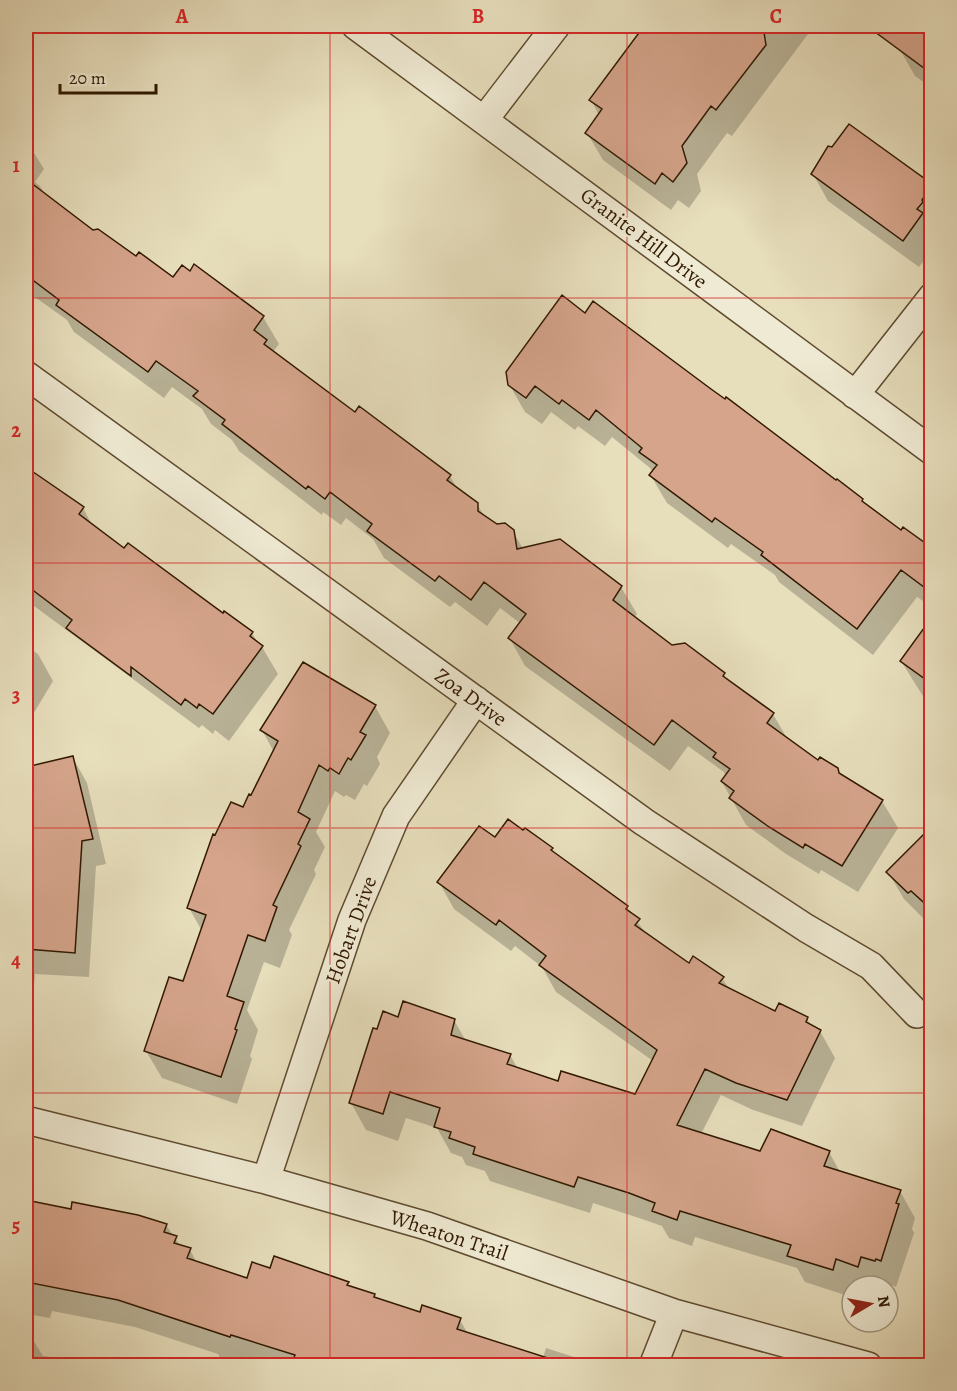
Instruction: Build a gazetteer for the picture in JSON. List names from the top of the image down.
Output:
{
  "streets": {
    "street": [
      "Granite Hill Drive",
      "Zoa Drive",
      "Hobart Drive",
      "Wheaton Trail"
    ]
  },
  "crossings": [
    ["Zoa Drive", "Hobart Drive"],
    ["Hobart Drive", "Wheaton Trail"]
  ],
  "scale_bar": "20 m",
  "north": "right",
  "grid": {
    "columns": ["A", "B", "C"],
    "rows": [
      "1",
      "2",
      "3",
      "4",
      "5"
    ]
  }
}
